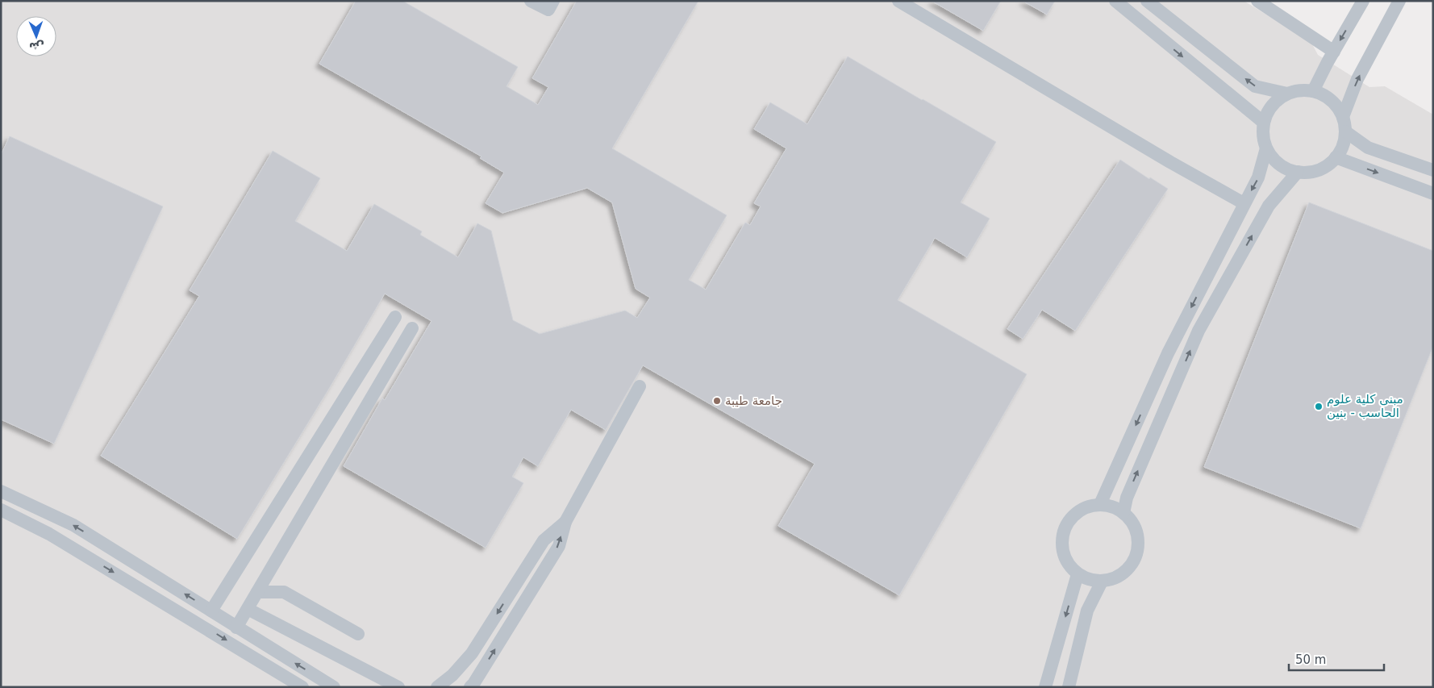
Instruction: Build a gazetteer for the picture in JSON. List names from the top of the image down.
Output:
{
  "places": ["جامعة طيبة", "مبنى كلية علوم الحاسب - بنين"],
  "scale_bar": "50 m",
  "north": "bottom"
}
